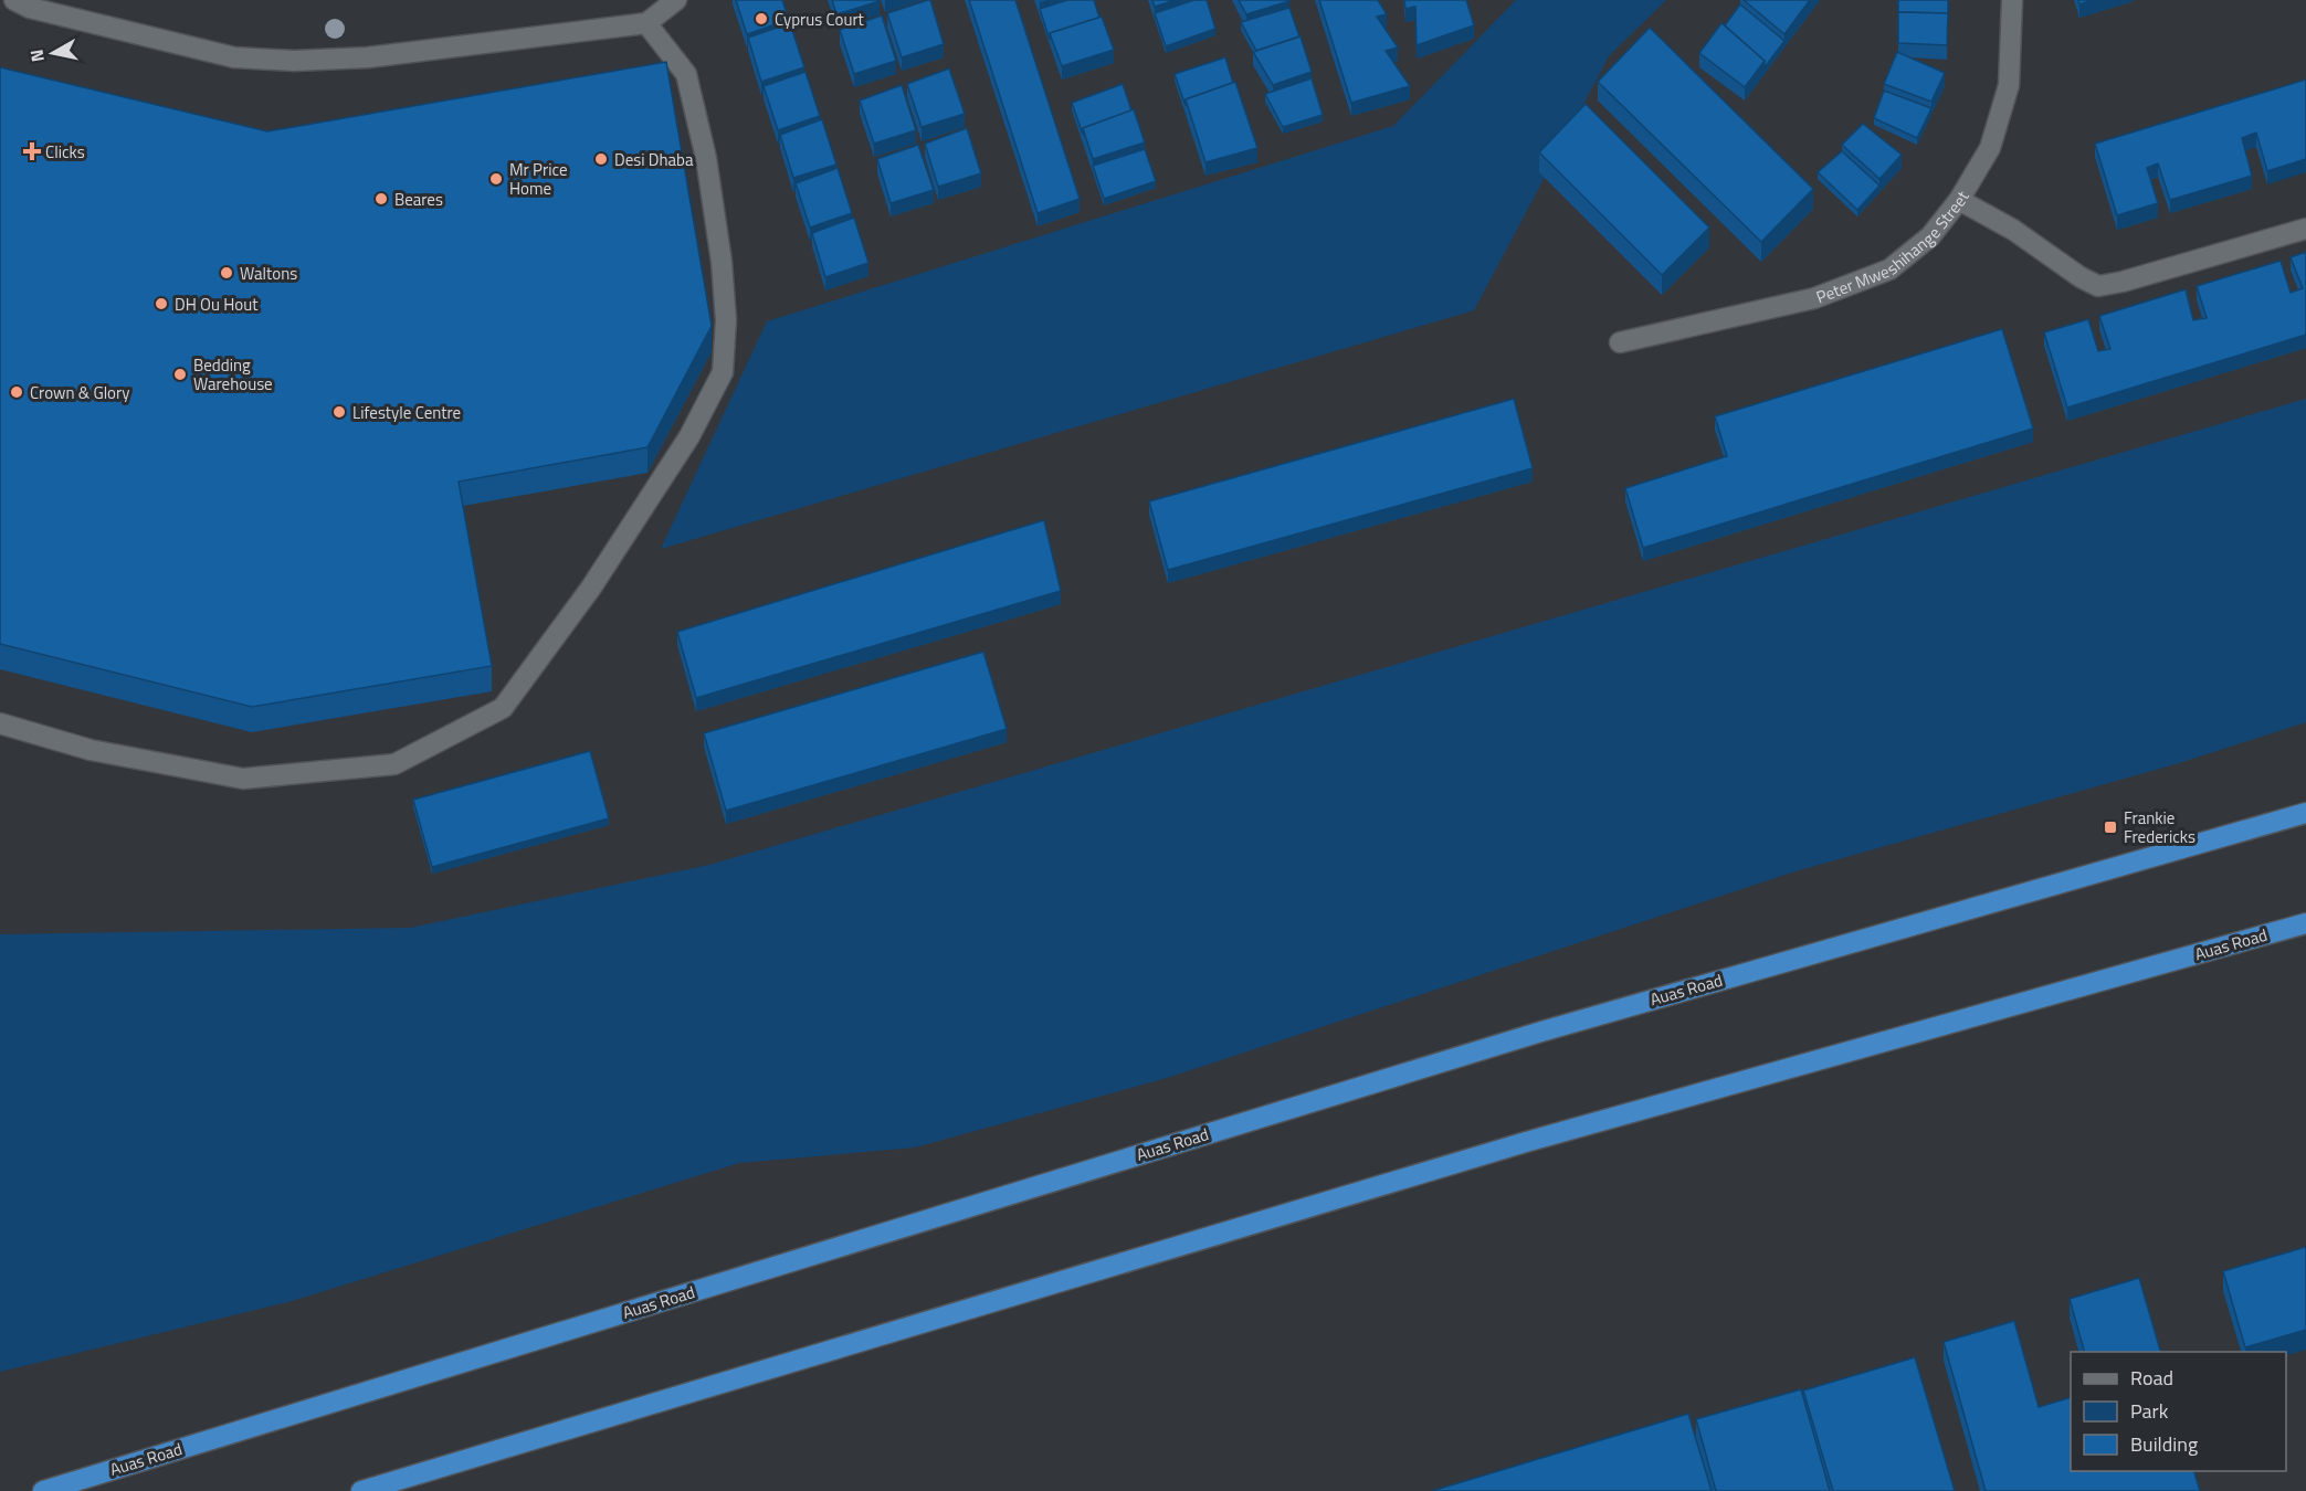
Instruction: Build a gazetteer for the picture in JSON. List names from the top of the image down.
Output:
{
  "streets": {
    "highway": ["Auas Road"],
    "street": ["Peter Mweshihange Street"]
  },
  "places": {
    "other": [
      "Cyprus Court",
      "Desi Dhaba",
      "Mr Price Home",
      "Beares",
      "Waltons",
      "DH Ou Hout",
      "Bedding Warehouse",
      "Crown & Glory",
      "Lifestyle Centre"
    ],
    "health": ["Clicks"],
    "transit": ["Frankie Fredericks"]
  },
  "legend": ["Road", "Park", "Building"],
  "north": "left"
}
